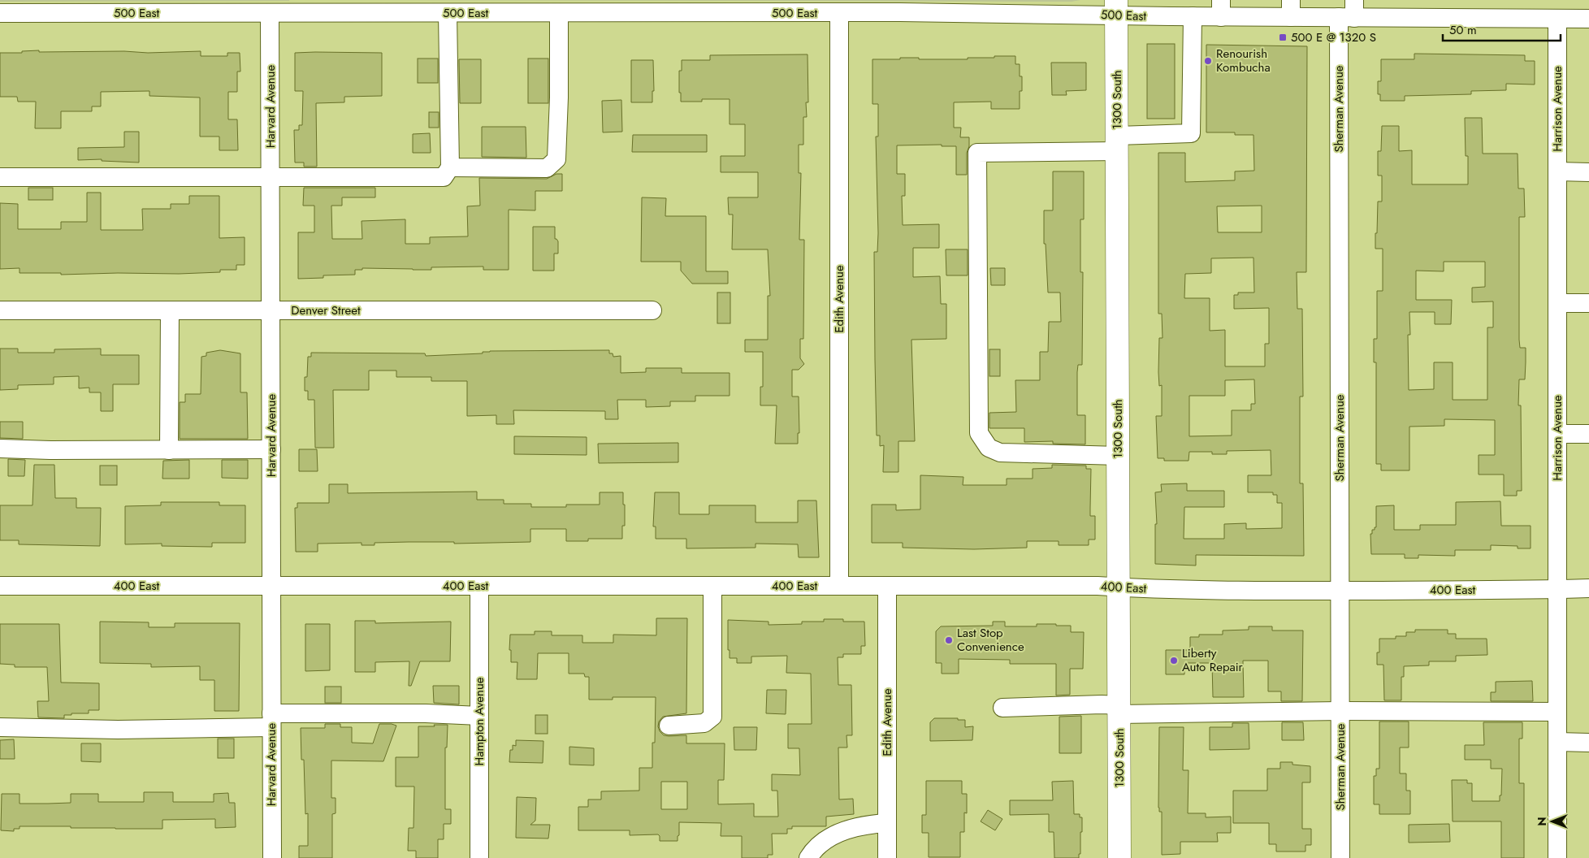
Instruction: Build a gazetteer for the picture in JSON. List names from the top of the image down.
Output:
{
  "streets": {
    "main road": ["1300 South"],
    "street": [
      "500 East",
      "Harvard Avenue",
      "Sherman Avenue",
      "Harrison Avenue",
      "Edith Avenue",
      "Denver Street",
      "400 East",
      "Hampton Avenue"
    ]
  },
  "crossings": [
    ["500 East", "1300 South"],
    ["500 East", "Harvard Avenue"],
    ["500 East", "Sherman Avenue"],
    ["500 East", "Harrison Avenue"],
    ["500 East", "Edith Avenue"],
    ["1300 South", "400 East"],
    ["Harvard Avenue", "Denver Street"],
    ["Harvard Avenue", "400 East"],
    ["Sherman Avenue", "400 East"],
    ["Harrison Avenue", "400 East"],
    ["Edith Avenue", "400 East"],
    ["400 East", "Hampton Avenue"]
  ],
  "places": {
    "transit": ["500 E @ 1320 S"],
    "other": ["Renourish Kombucha", "Last Stop Convenience", "Liberty Auto Repair"]
  },
  "scale_bar": "50 m",
  "north": "left"
}
